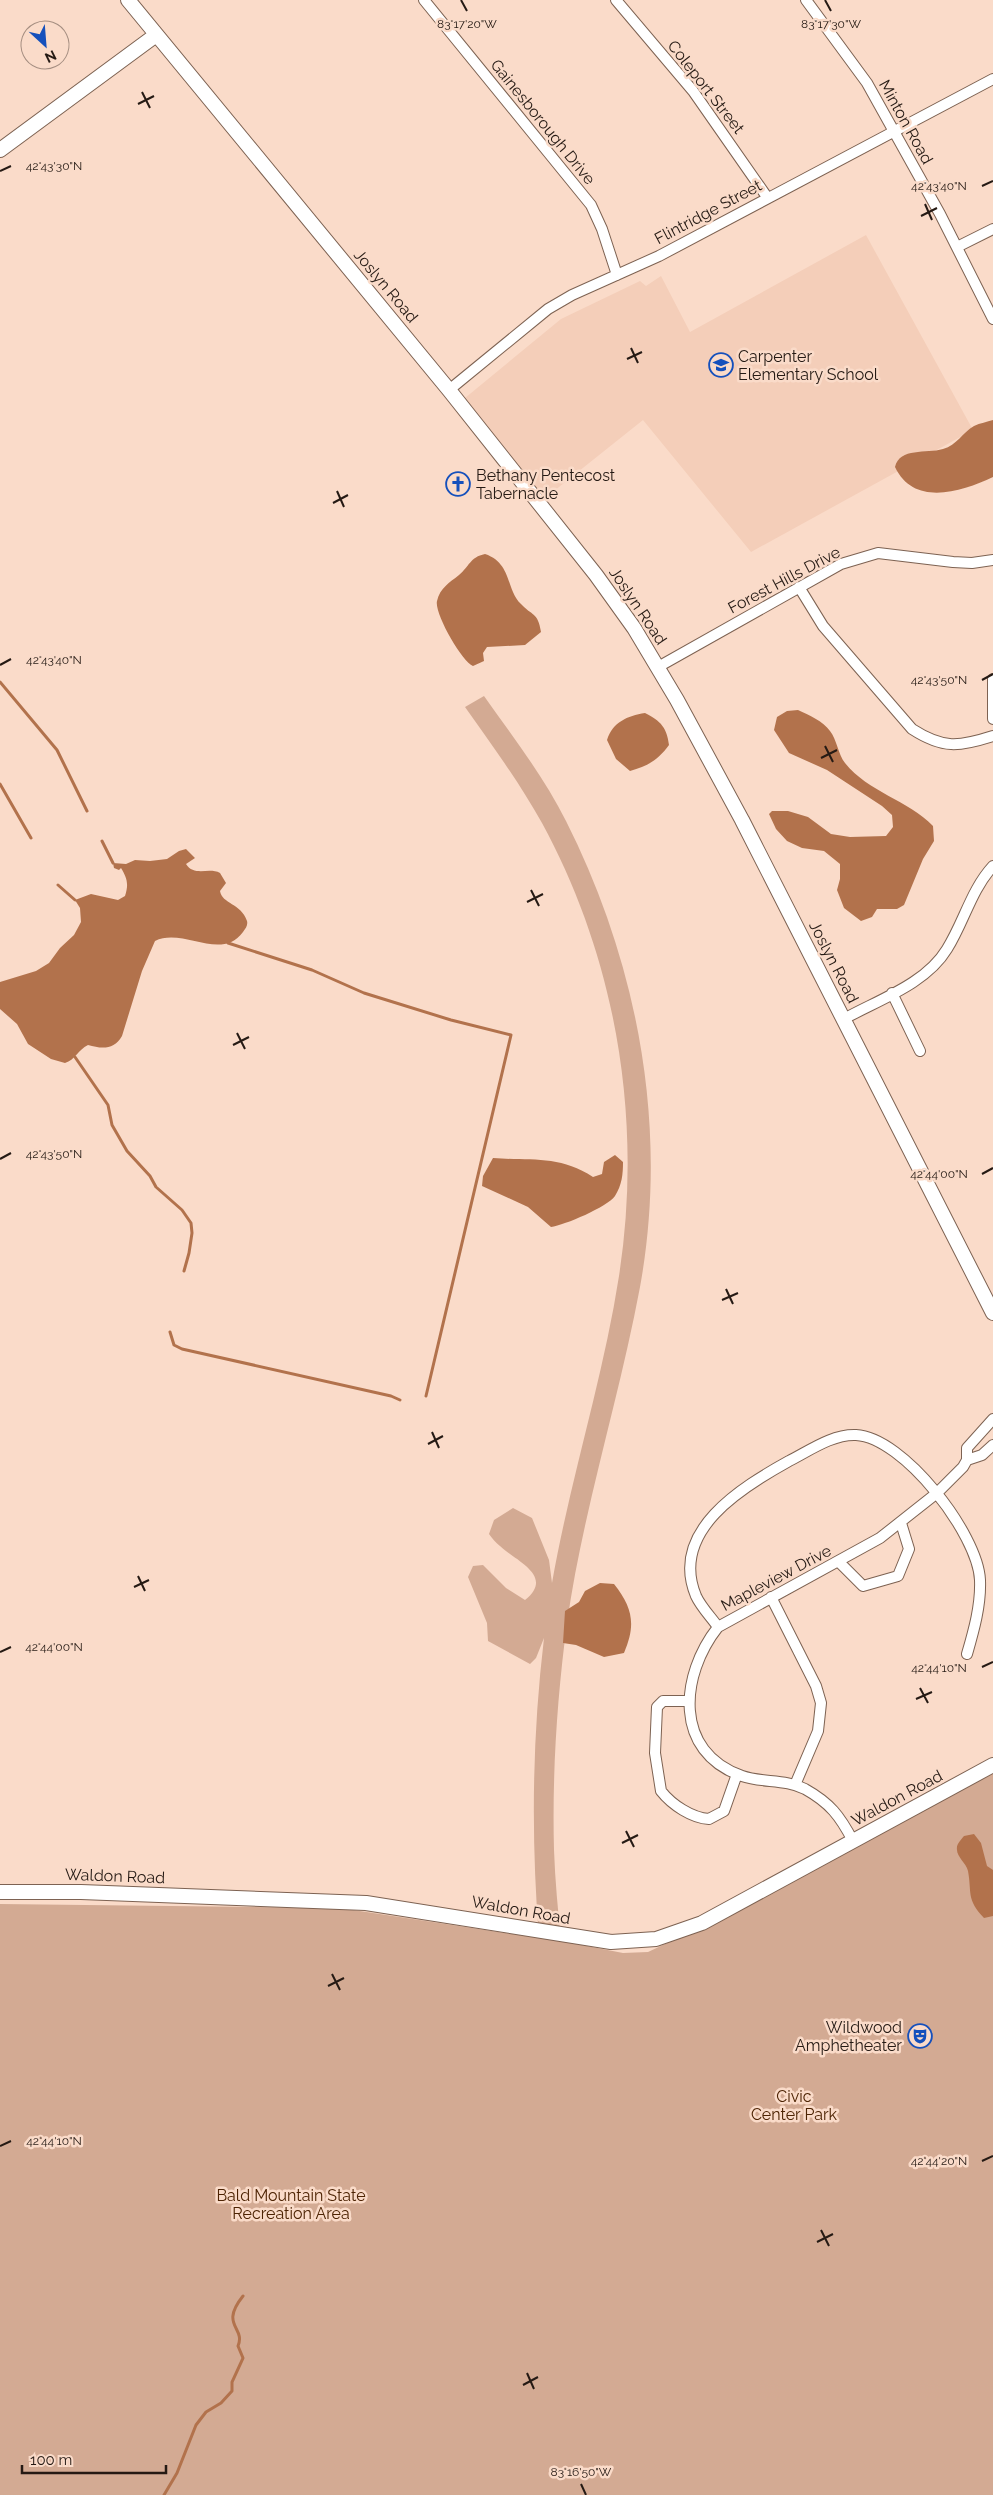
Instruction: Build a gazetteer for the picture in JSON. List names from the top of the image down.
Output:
{
  "streets": {
    "street": [
      "Coleport Street",
      "Gainesborough Drive",
      "Minton Road",
      "Flintridge Street",
      "Joslyn Road",
      "Forest Hills Drive",
      "Mapleview Drive",
      "Waldon Road"
    ]
  },
  "crossings": [
    ["Coleport Street", "Flintridge Street"],
    ["Gainesborough Drive", "Flintridge Street"],
    ["Minton Road", "Flintridge Street"],
    ["Flintridge Street", "Joslyn Road"],
    ["Joslyn Road", "Forest Hills Drive"],
    ["Mapleview Drive", "Waldon Road"]
  ],
  "parks": ["Civic Center Park", "Bald Mountain State Recreation Area"],
  "places": {
    "school or university": ["Carpenter Elementary School"],
    "church": ["Bethany Pentecost Tabernacle"],
    "theatre": ["Wildwood Amphetheater"]
  },
  "scale_bar": "100 m",
  "north": "bottom right",
  "coordinates": [
    "83°17'20\"W",
    "83°17'30\"W",
    "42°43'30\"N",
    "42°43'40\"N",
    "42°43'50\"N",
    "42°44'00\"N",
    "42°44'10\"N",
    "42°44'20\"N",
    "83°16'50\"W"
  ]
}
